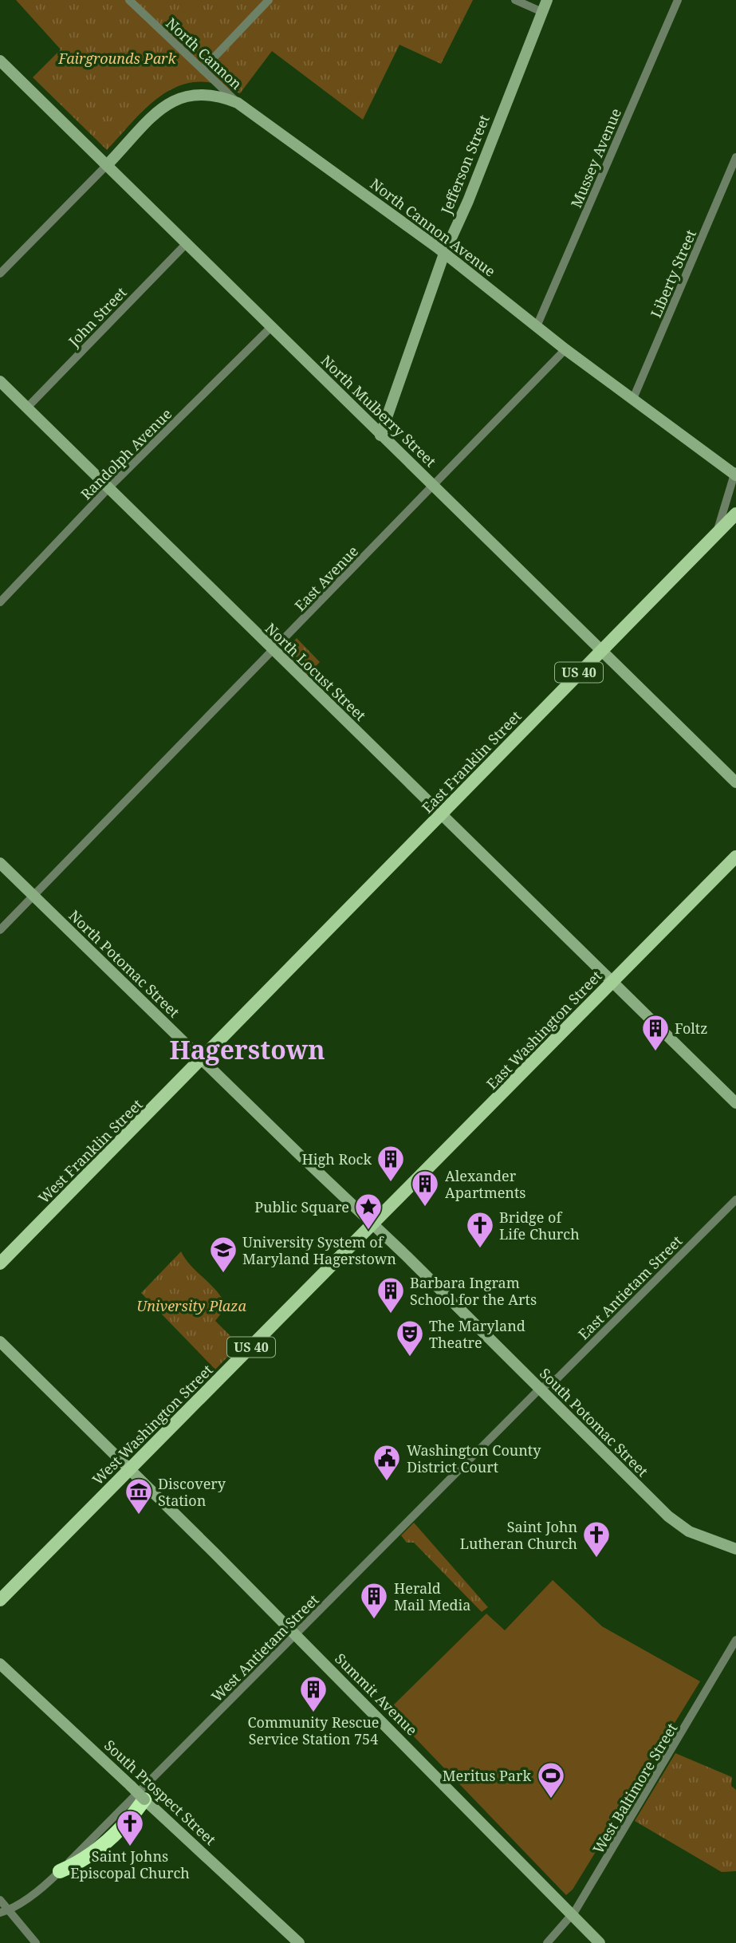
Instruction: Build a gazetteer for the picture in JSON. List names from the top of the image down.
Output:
{
  "streets": {
    "main road": [
      "Jefferson Street",
      "North Cannon Avenue",
      "North Mulberry Street",
      "North Locust Street",
      "US 40",
      "East Franklin Street",
      "North Potomac Street",
      "East Washington Street",
      "West Franklin Street",
      "South Potomac Street",
      "West Washington Street",
      "Summit Avenue",
      "South Prospect Street"
    ],
    "street": [
      "North Cannon",
      "Mussey Avenue",
      "Liberty Street",
      "John Street",
      "Randolph Avenue",
      "East Avenue",
      "East Antietam Street",
      "West Antietam Street",
      "West Baltimore Street"
    ]
  },
  "crossings": [
    ["North Cannon", "North Cannon Avenue"],
    ["Mussey Avenue", "North Cannon Avenue"],
    ["Jefferson Street", "North Cannon Avenue"],
    ["Jefferson Street", "North Mulberry Street"],
    ["North Cannon Avenue", "Liberty Street"],
    ["North Cannon Avenue", "North Mulberry Street"],
    ["North Cannon Avenue", "East Avenue"],
    ["North Cannon Avenue", "East Franklin Street"],
    ["John Street", "North Mulberry Street"],
    ["John Street", "North Locust Street"],
    ["North Mulberry Street", "Randolph Avenue"],
    ["North Mulberry Street", "East Avenue"],
    ["North Mulberry Street", "East Franklin Street"],
    ["Randolph Avenue", "North Locust Street"],
    ["East Avenue", "North Locust Street"],
    ["East Avenue", "North Potomac Street"],
    ["North Locust Street", "East Franklin Street"],
    ["North Locust Street", "East Washington Street"],
    ["US 40", "East Franklin Street"],
    ["East Franklin Street", "North Potomac Street"],
    ["East Franklin Street", "West Franklin Street"],
    ["North Potomac Street", "East Washington Street"],
    ["North Potomac Street", "West Franklin Street"],
    ["North Potomac Street", "South Potomac Street"],
    ["North Potomac Street", "West Washington Street"],
    ["East Washington Street", "South Potomac Street"],
    ["East Washington Street", "West Washington Street"],
    ["East Antietam Street", "South Potomac Street"],
    ["East Antietam Street", "West Antietam Street"],
    ["South Potomac Street", "West Washington Street"],
    ["South Potomac Street", "West Antietam Street"],
    ["West Washington Street", "Summit Avenue"],
    ["West Antietam Street", "Summit Avenue"],
    ["Summit Avenue", "West Baltimore Street"]
  ],
  "districts": ["Hagerstown"],
  "parks": ["Fairgrounds Park", "University Plaza"],
  "places": {
    "building": [
      "Foltz",
      "High Rock",
      "Alexander Apartments",
      "Barbara Ingram School for the Arts",
      "Herald Mail Media",
      "Community Rescue Service Station 754"
    ],
    "place": ["Public Square"],
    "church": ["Bridge of Life Church", "Saint John Lutheran Church", "Saint Johns Episcopal Church"],
    "school or university": ["University System of Maryland Hagerstown"],
    "theatre": ["The Maryland Theatre"],
    "public building": ["Washington County District Court"],
    "museum": ["Discovery Station"],
    "sports": ["Meritus Park"]
  }
}
